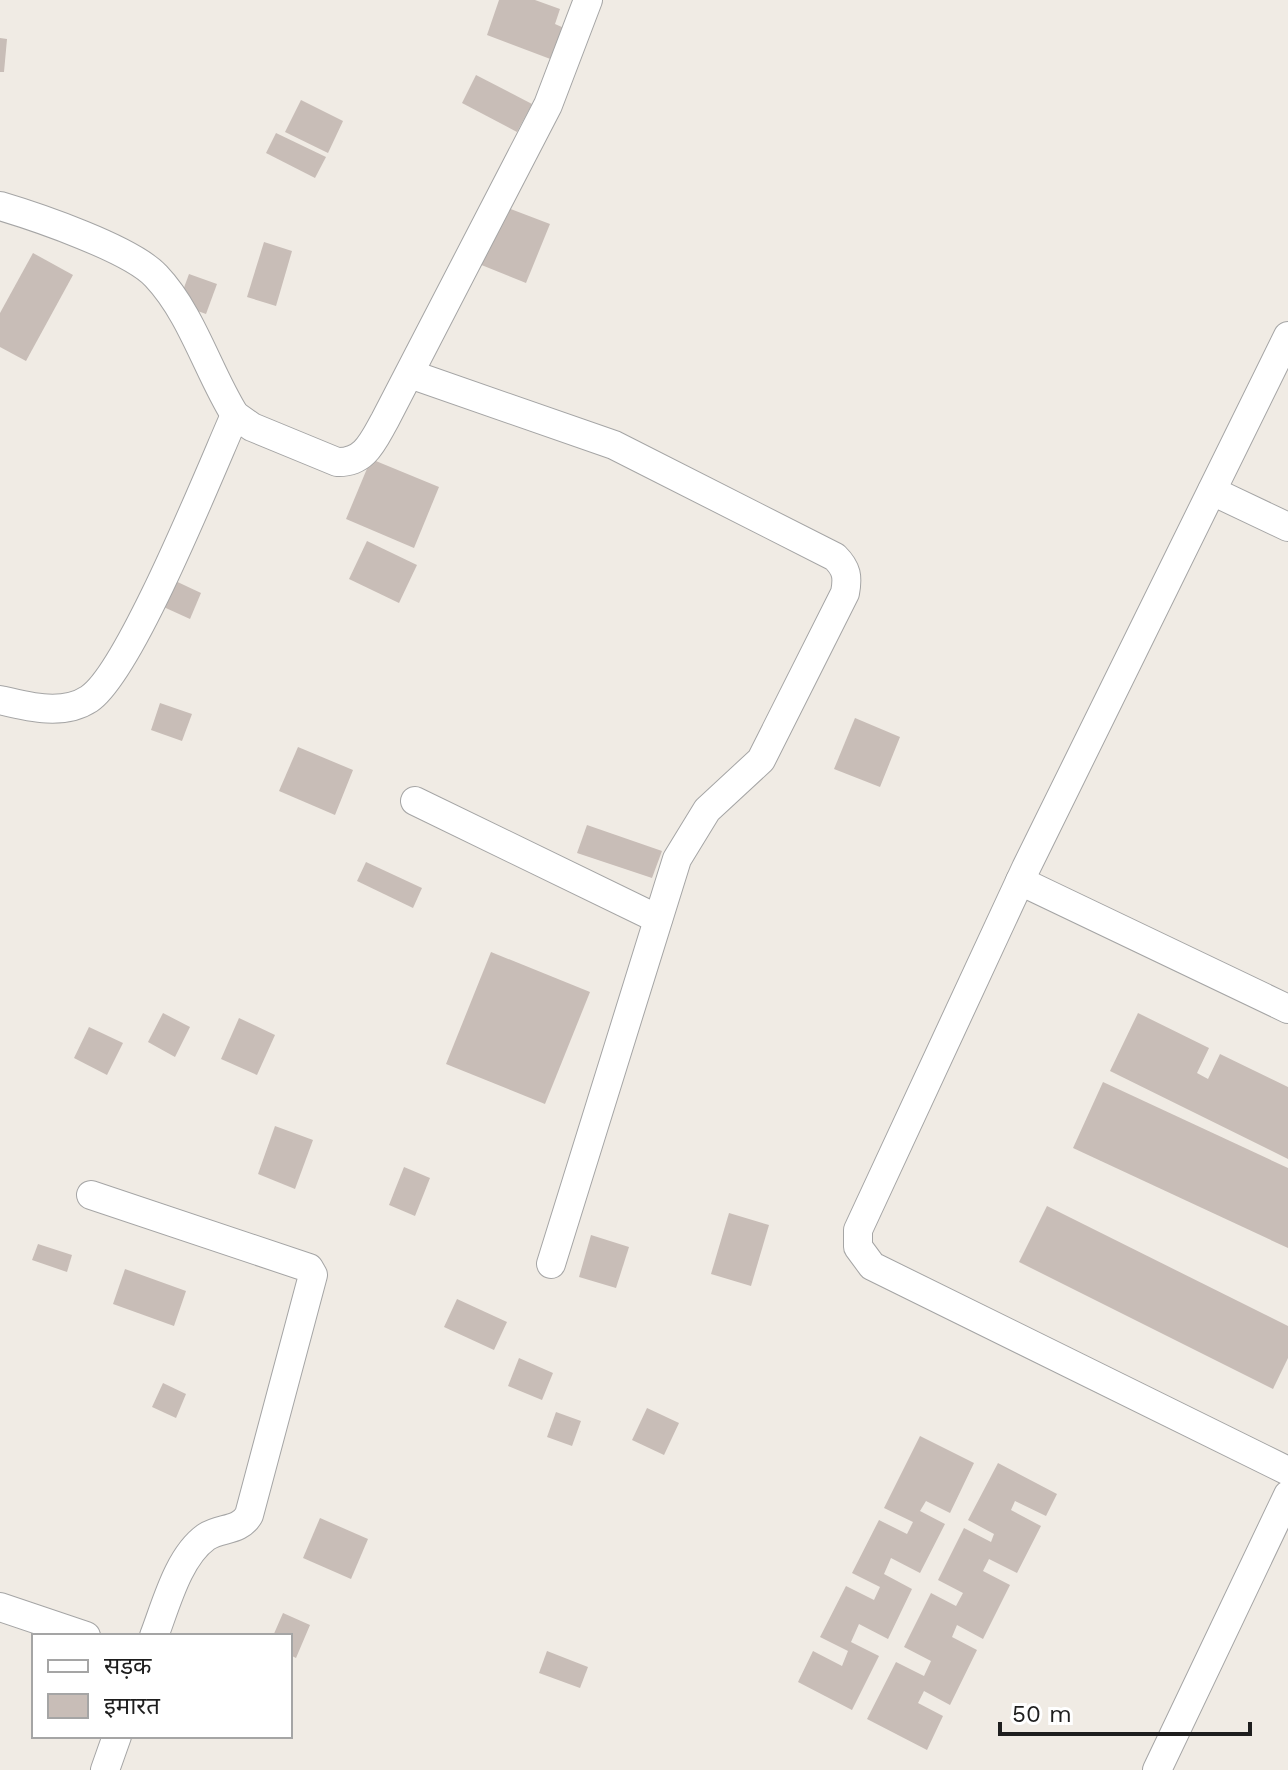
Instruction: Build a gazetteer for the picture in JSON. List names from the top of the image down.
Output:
{
  "legend": ["सड़क", "इमारत"],
  "scale_bar": "50 m"
}
